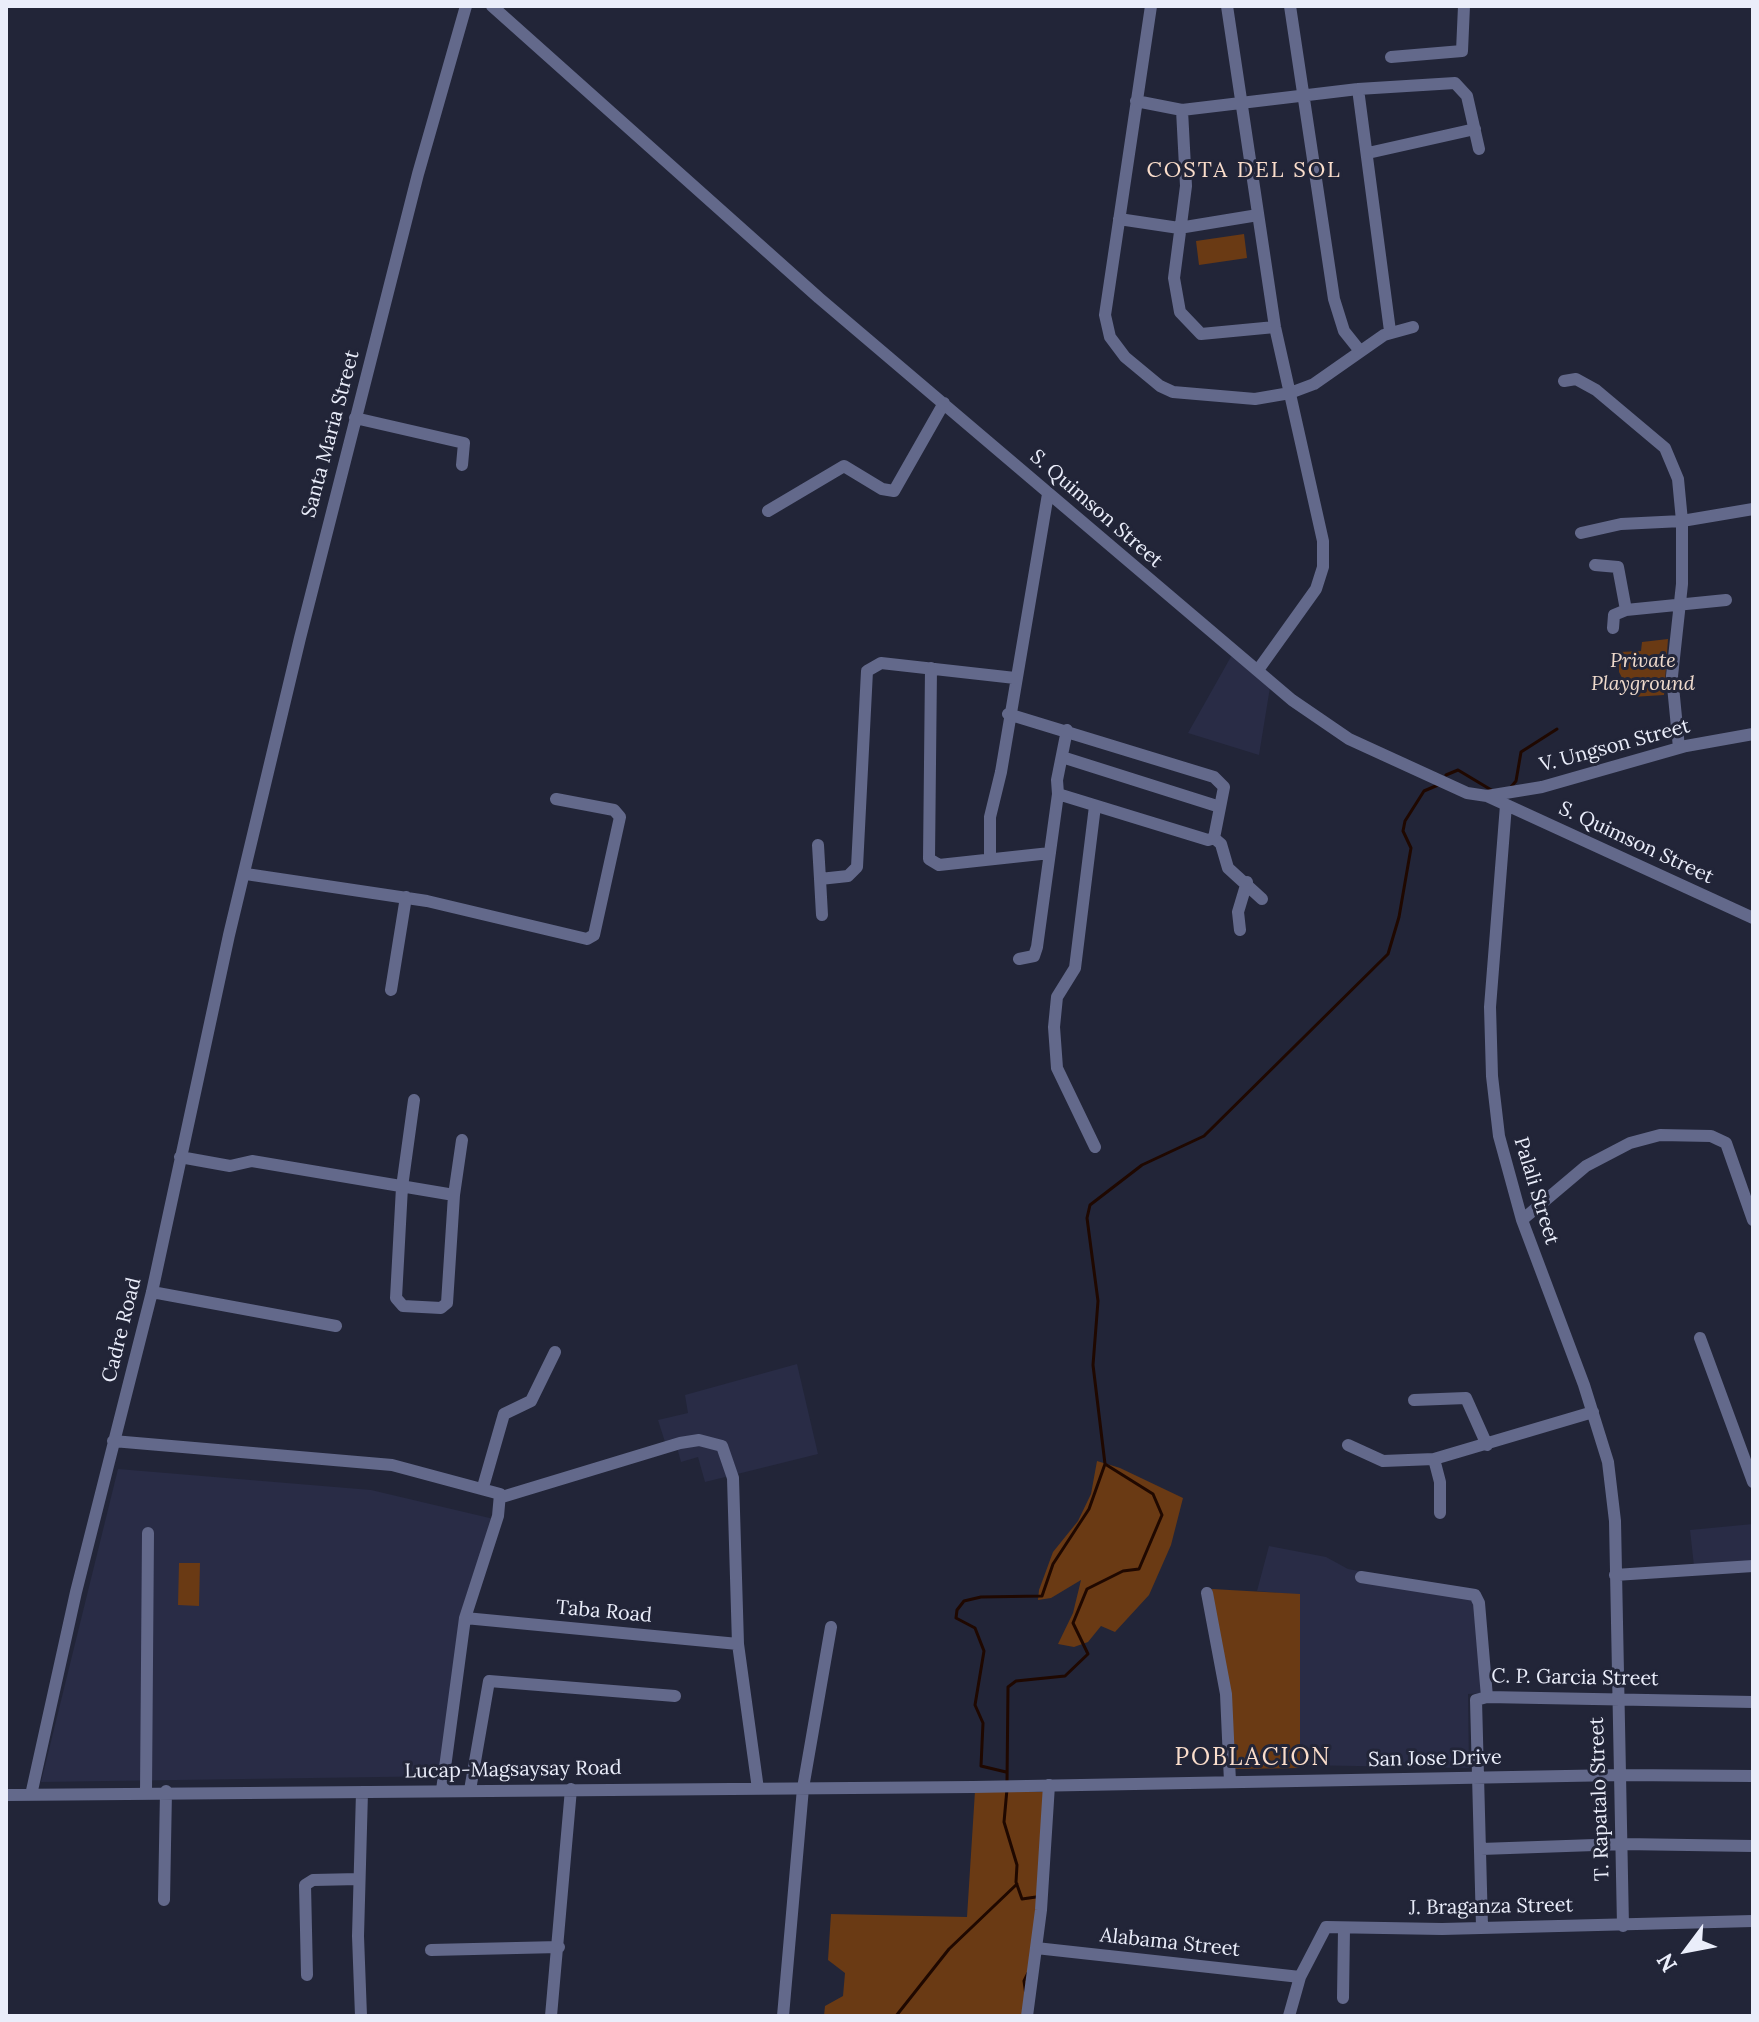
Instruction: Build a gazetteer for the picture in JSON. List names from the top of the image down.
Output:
{
  "streets": {
    "street": [
      "Santa Maria Street",
      "S. Quimson Street",
      "V. Ungson Street",
      "Palali Street",
      "Cadre Road",
      "Taba Road",
      "C. P. Garcia Street",
      "San Jose Drive",
      "Lucap-Magsaysay Road",
      "T. Rapatalo Street",
      "J. Braganza Street",
      "Alabama Street"
    ]
  },
  "crossings": [
    ["Santa Maria Street", "Cadre Road"],
    ["S. Quimson Street", "V. Ungson Street"],
    ["S. Quimson Street", "Palali Street"],
    ["Palali Street", "T. Rapatalo Street"],
    ["Cadre Road", "Lucap-Magsaysay Road"],
    ["C. P. Garcia Street", "San Jose Drive"],
    ["C. P. Garcia Street", "T. Rapatalo Street"],
    ["San Jose Drive", "Lucap-Magsaysay Road"],
    ["San Jose Drive", "T. Rapatalo Street"],
    ["T. Rapatalo Street", "J. Braganza Street"]
  ],
  "districts": ["COSTA DEL SOL", "POBLACION"],
  "parks": ["Private Playground"],
  "north": "bottom left"
}
